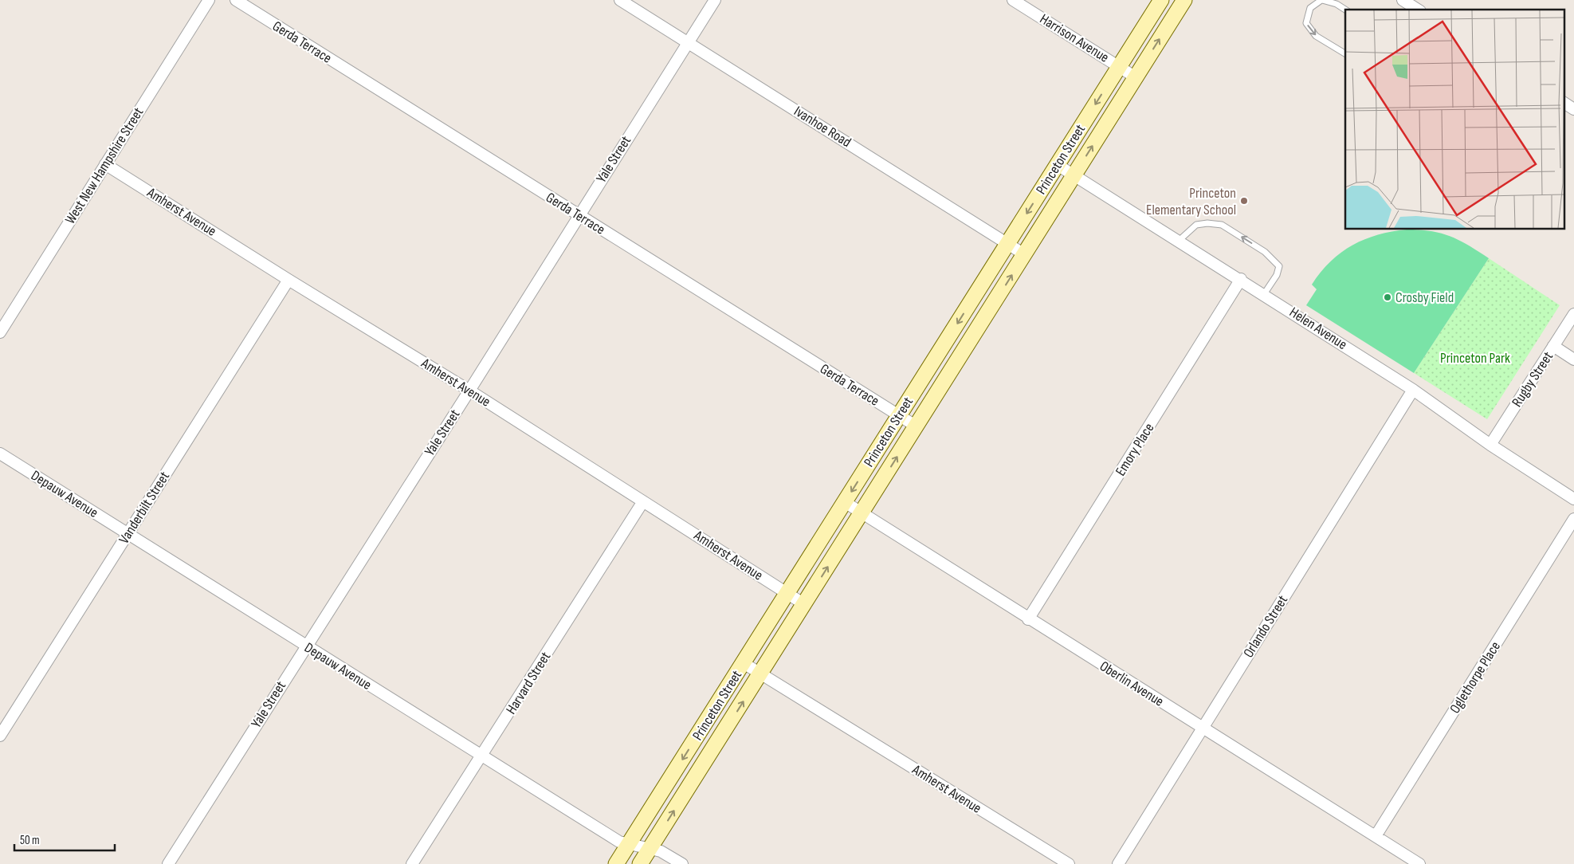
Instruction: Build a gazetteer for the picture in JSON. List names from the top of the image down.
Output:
{
  "streets": {
    "main road": ["Princeton Street"],
    "street": [
      "Harrison Avenue",
      "Gerda Terrace",
      "Ivanhoe Road",
      "Yale Street",
      "West New Hampshire Street",
      "Amherst Avenue",
      "Helen Avenue",
      "Rugby Street",
      "Emory Place",
      "Depauw Avenue",
      "Vanderbilt Street",
      "Orlando Street",
      "Oglethorpe Place",
      "Harvard Street",
      "Oberlin Avenue"
    ]
  },
  "crossings": [
    ["Harrison Avenue", "Princeton Street"],
    ["Gerda Terrace", "Yale Street"],
    ["Gerda Terrace", "Princeton Street"],
    ["Ivanhoe Road", "Yale Street"],
    ["Ivanhoe Road", "Princeton Street"],
    ["Yale Street", "Amherst Avenue"],
    ["Yale Street", "Depauw Avenue"],
    ["Princeton Street", "Amherst Avenue"],
    ["Princeton Street", "Helen Avenue"],
    ["Princeton Street", "Depauw Avenue"],
    ["Princeton Street", "Oberlin Avenue"],
    ["West New Hampshire Street", "Amherst Avenue"],
    ["Amherst Avenue", "Vanderbilt Street"],
    ["Amherst Avenue", "Harvard Street"],
    ["Helen Avenue", "Rugby Street"],
    ["Helen Avenue", "Emory Place"],
    ["Helen Avenue", "Orlando Street"],
    ["Emory Place", "Oberlin Avenue"],
    ["Depauw Avenue", "Vanderbilt Street"],
    ["Depauw Avenue", "Harvard Street"],
    ["Orlando Street", "Oberlin Avenue"],
    ["Oglethorpe Place", "Oberlin Avenue"]
  ],
  "parks": ["Princeton Park"],
  "places": ["Princeton Elementary School", "Crosby Field"],
  "scale_bar": "50 m"
}
